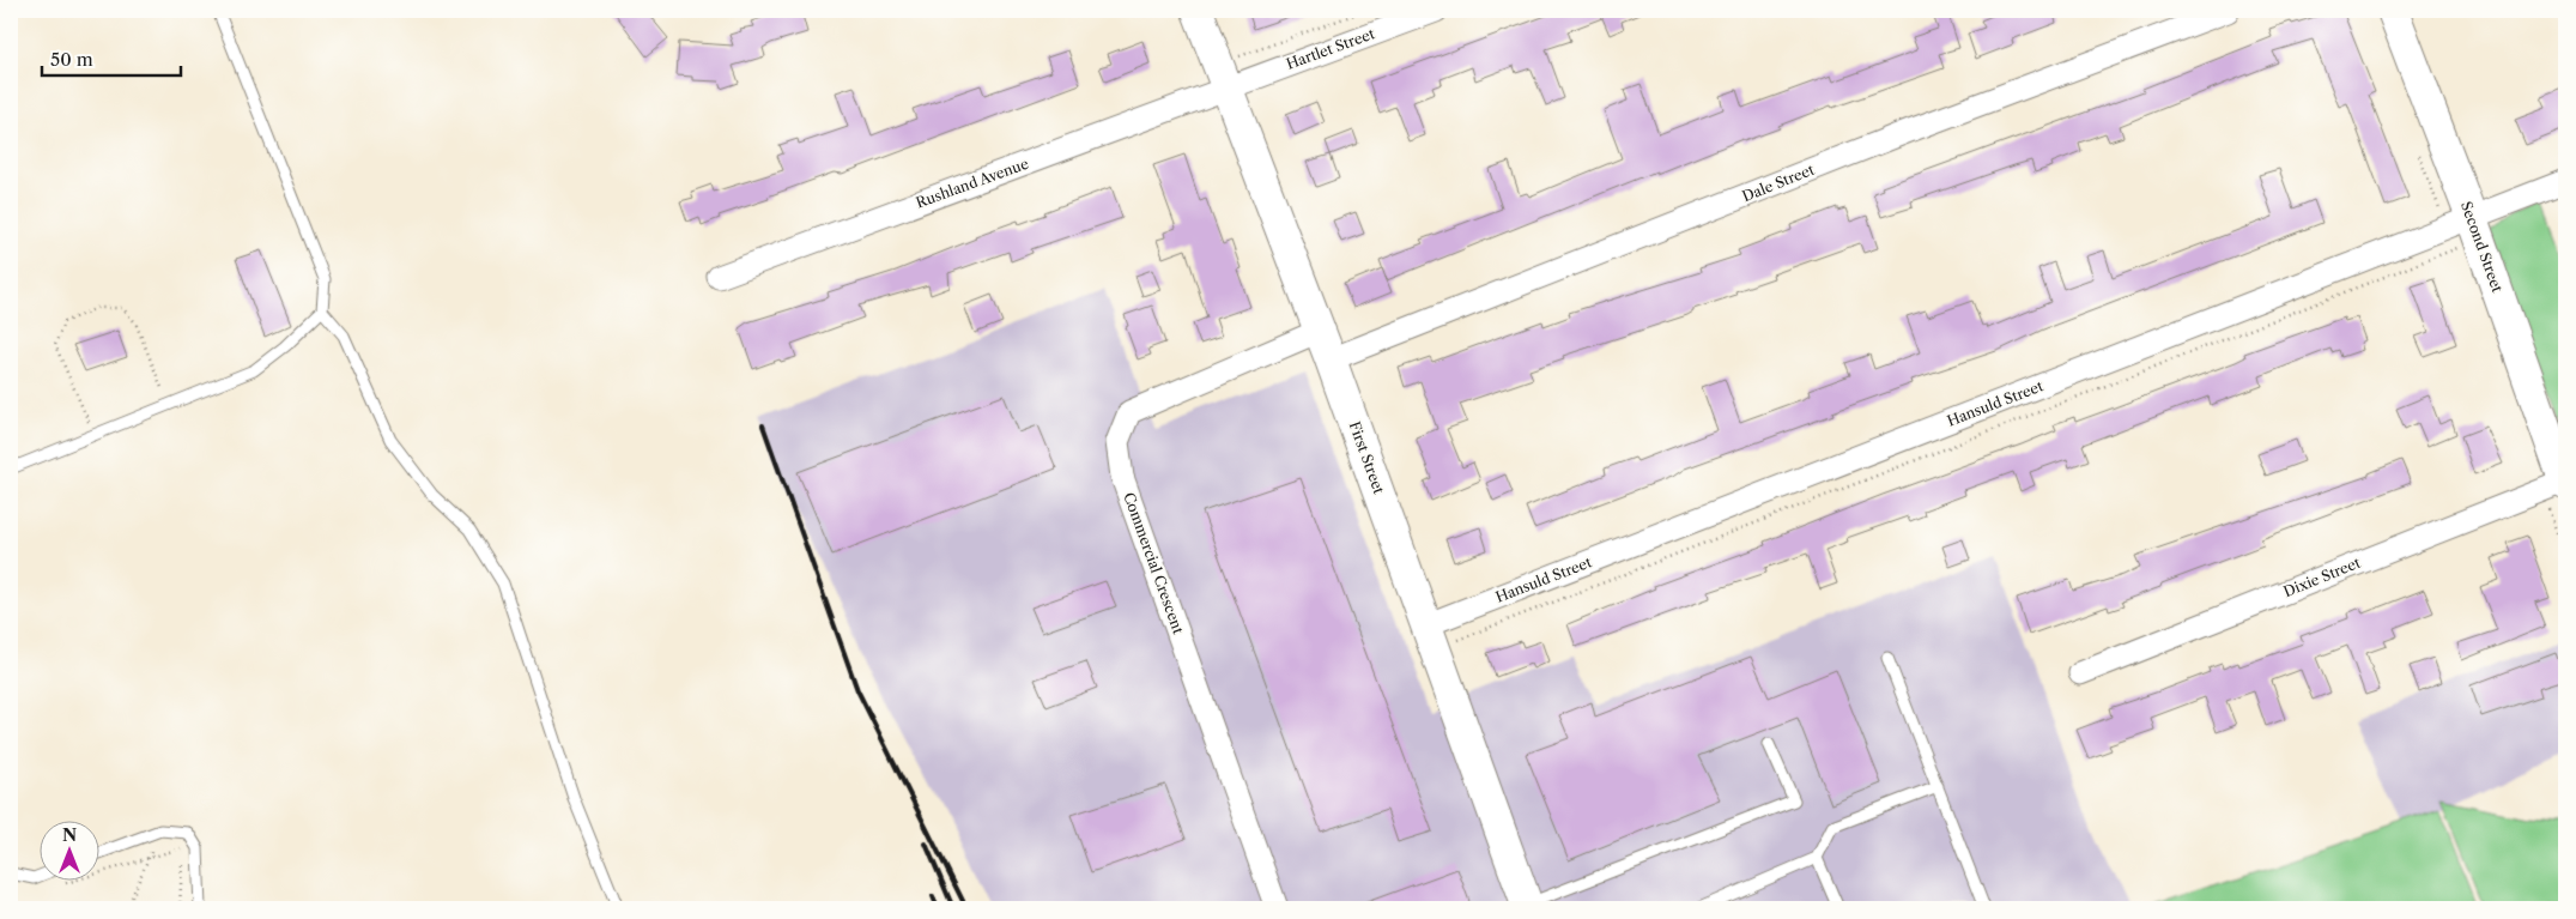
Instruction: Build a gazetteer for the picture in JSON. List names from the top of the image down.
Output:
{
  "streets": {
    "street": [
      "Hartlet Street",
      "Rushland Avenue",
      "Dale Street",
      "Second Street",
      "Hansuld Street",
      "First Street",
      "Commercial Crescent",
      "Dixie Street"
    ]
  },
  "crossings": [
    ["Hartlet Street", "Rushland Avenue"],
    ["Hartlet Street", "First Street"],
    ["Rushland Avenue", "First Street"],
    ["Dale Street", "First Street"],
    ["Second Street", "Hansuld Street"],
    ["Second Street", "Dixie Street"],
    ["Hansuld Street", "First Street"],
    ["First Street", "Commercial Crescent"]
  ],
  "scale_bar": "50 m",
  "north": "top"
}
